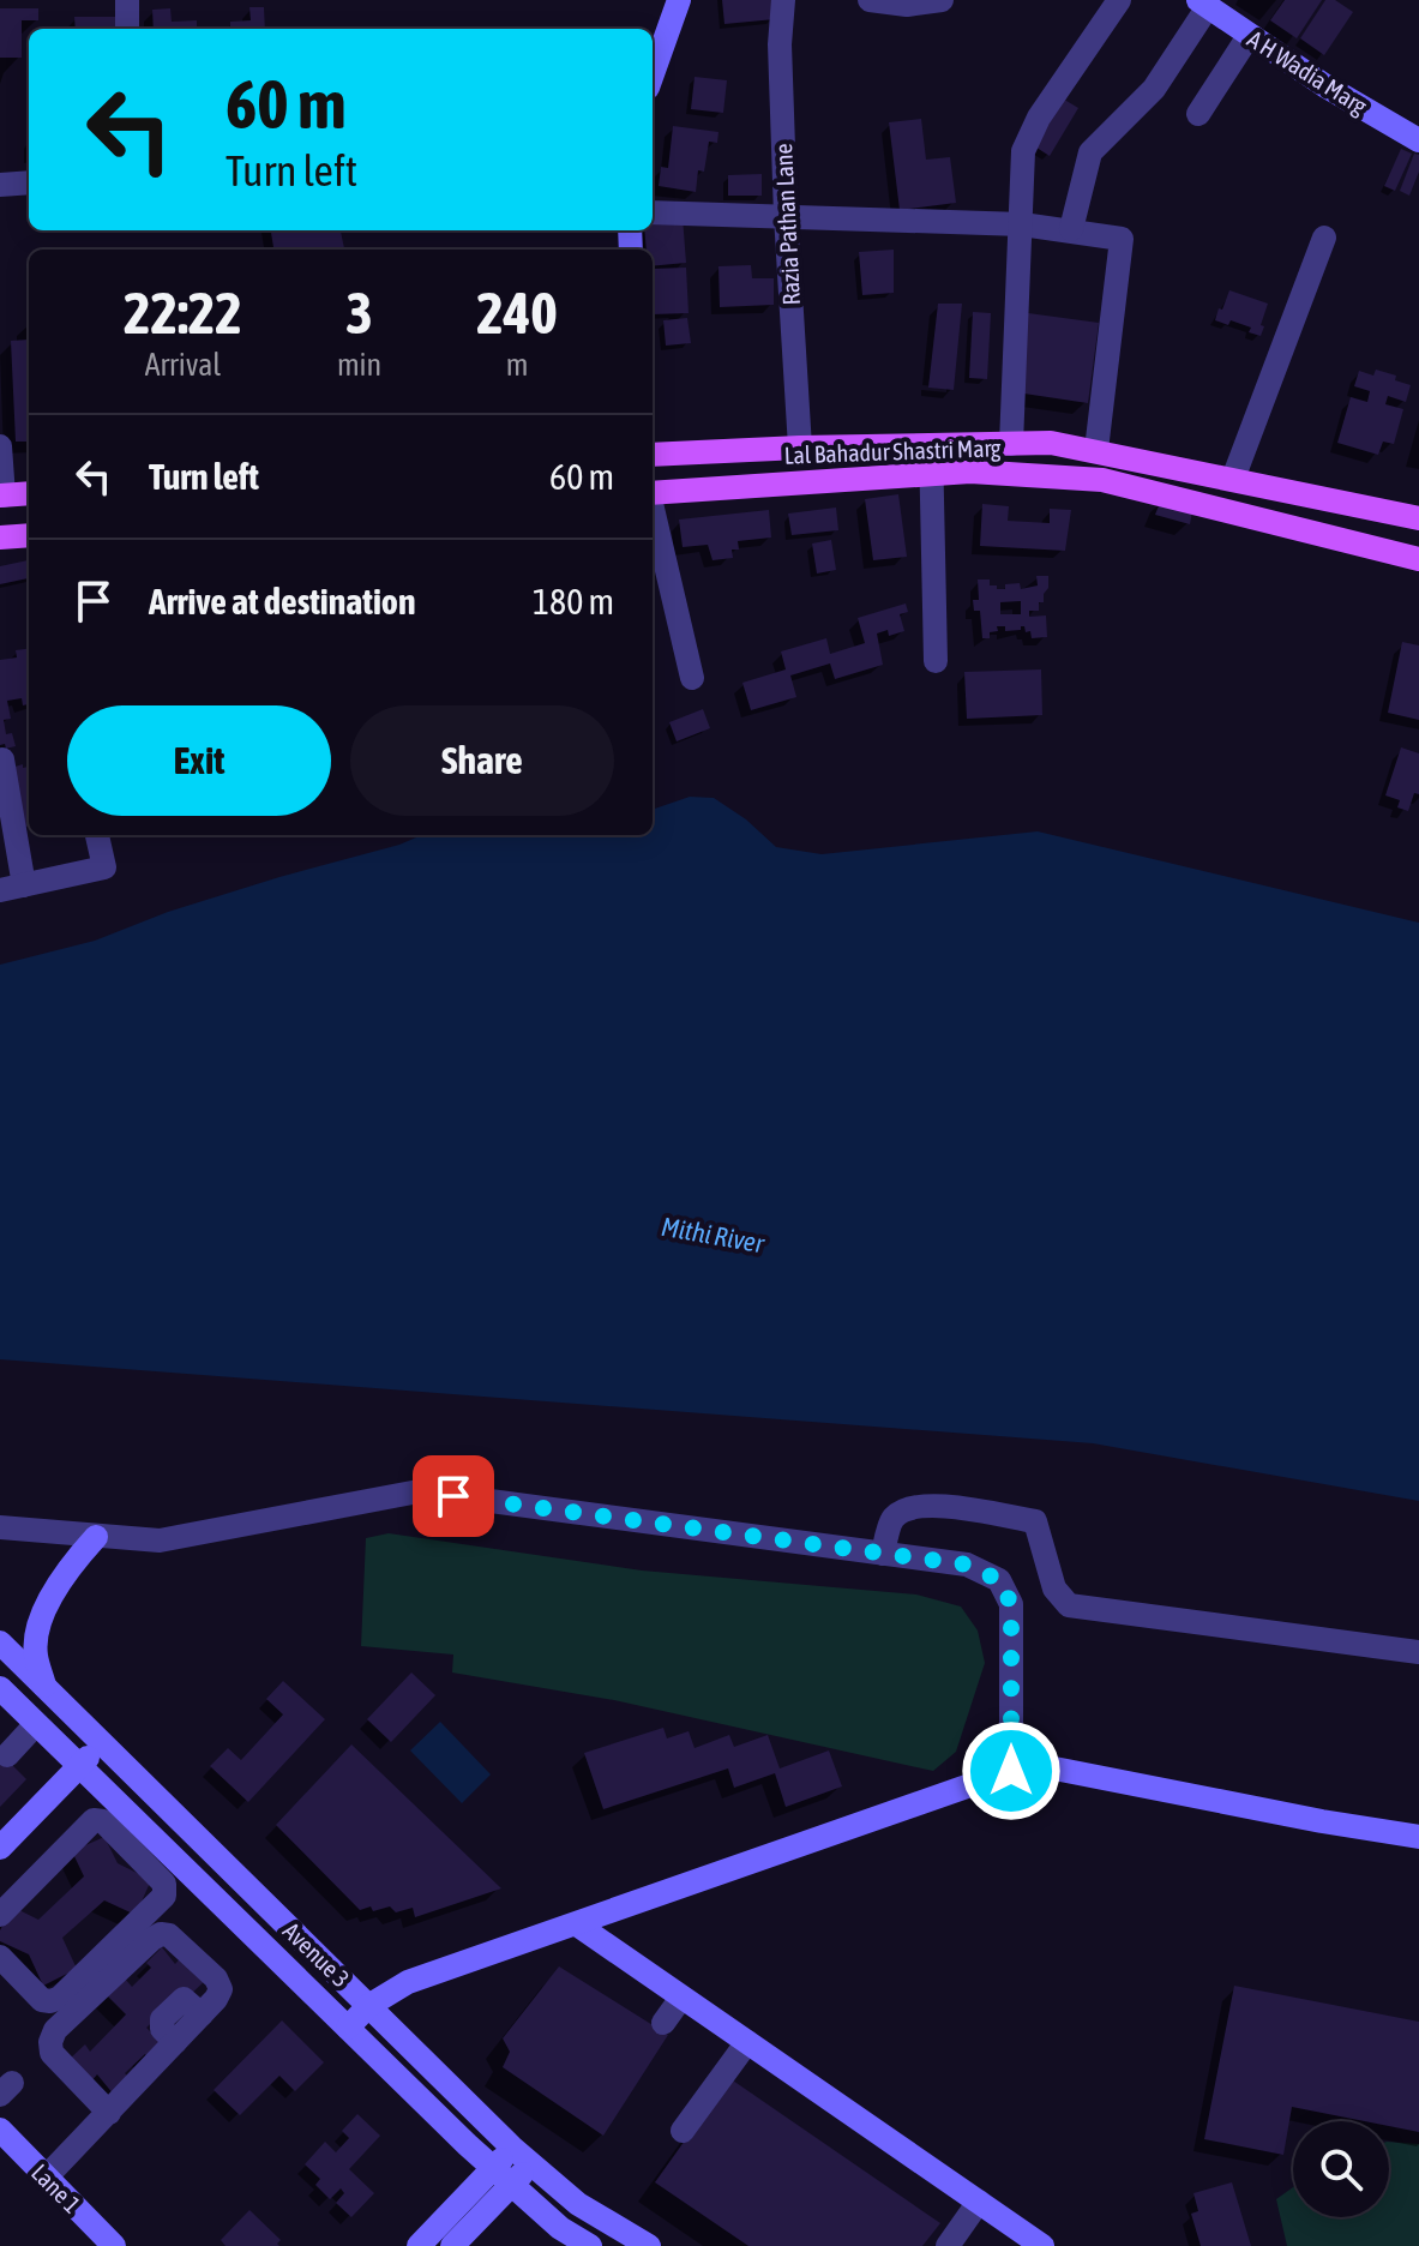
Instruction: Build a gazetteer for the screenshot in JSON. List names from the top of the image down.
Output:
{
  "streets": {
    "main road": ["Lal Bahadur Shastri Marg"],
    "street": [
      "A H Wadia Marg",
      "Razia Pathan Lane",
      "Avenue 3",
      "Lane 1"
    ]
  },
  "crossings": [
    ["Razia Pathan Lane", "Lal Bahadur Shastri Marg"]
  ],
  "water": ["Mithi River"],
  "page": {
    "turn": ["60 m", "Turn left"],
    "eta": [
      "22:22",
      "Arrival",
      "3",
      "min",
      "240",
      "m"
    ],
    "list": [
      {
        "name": "Turn left",
        "value": "60 m"
      },
      {
        "name": "Arrive at destination",
        "value": "180 m"
      }
    ],
    "buttons": ["Exit", "Share"]
  }
}
